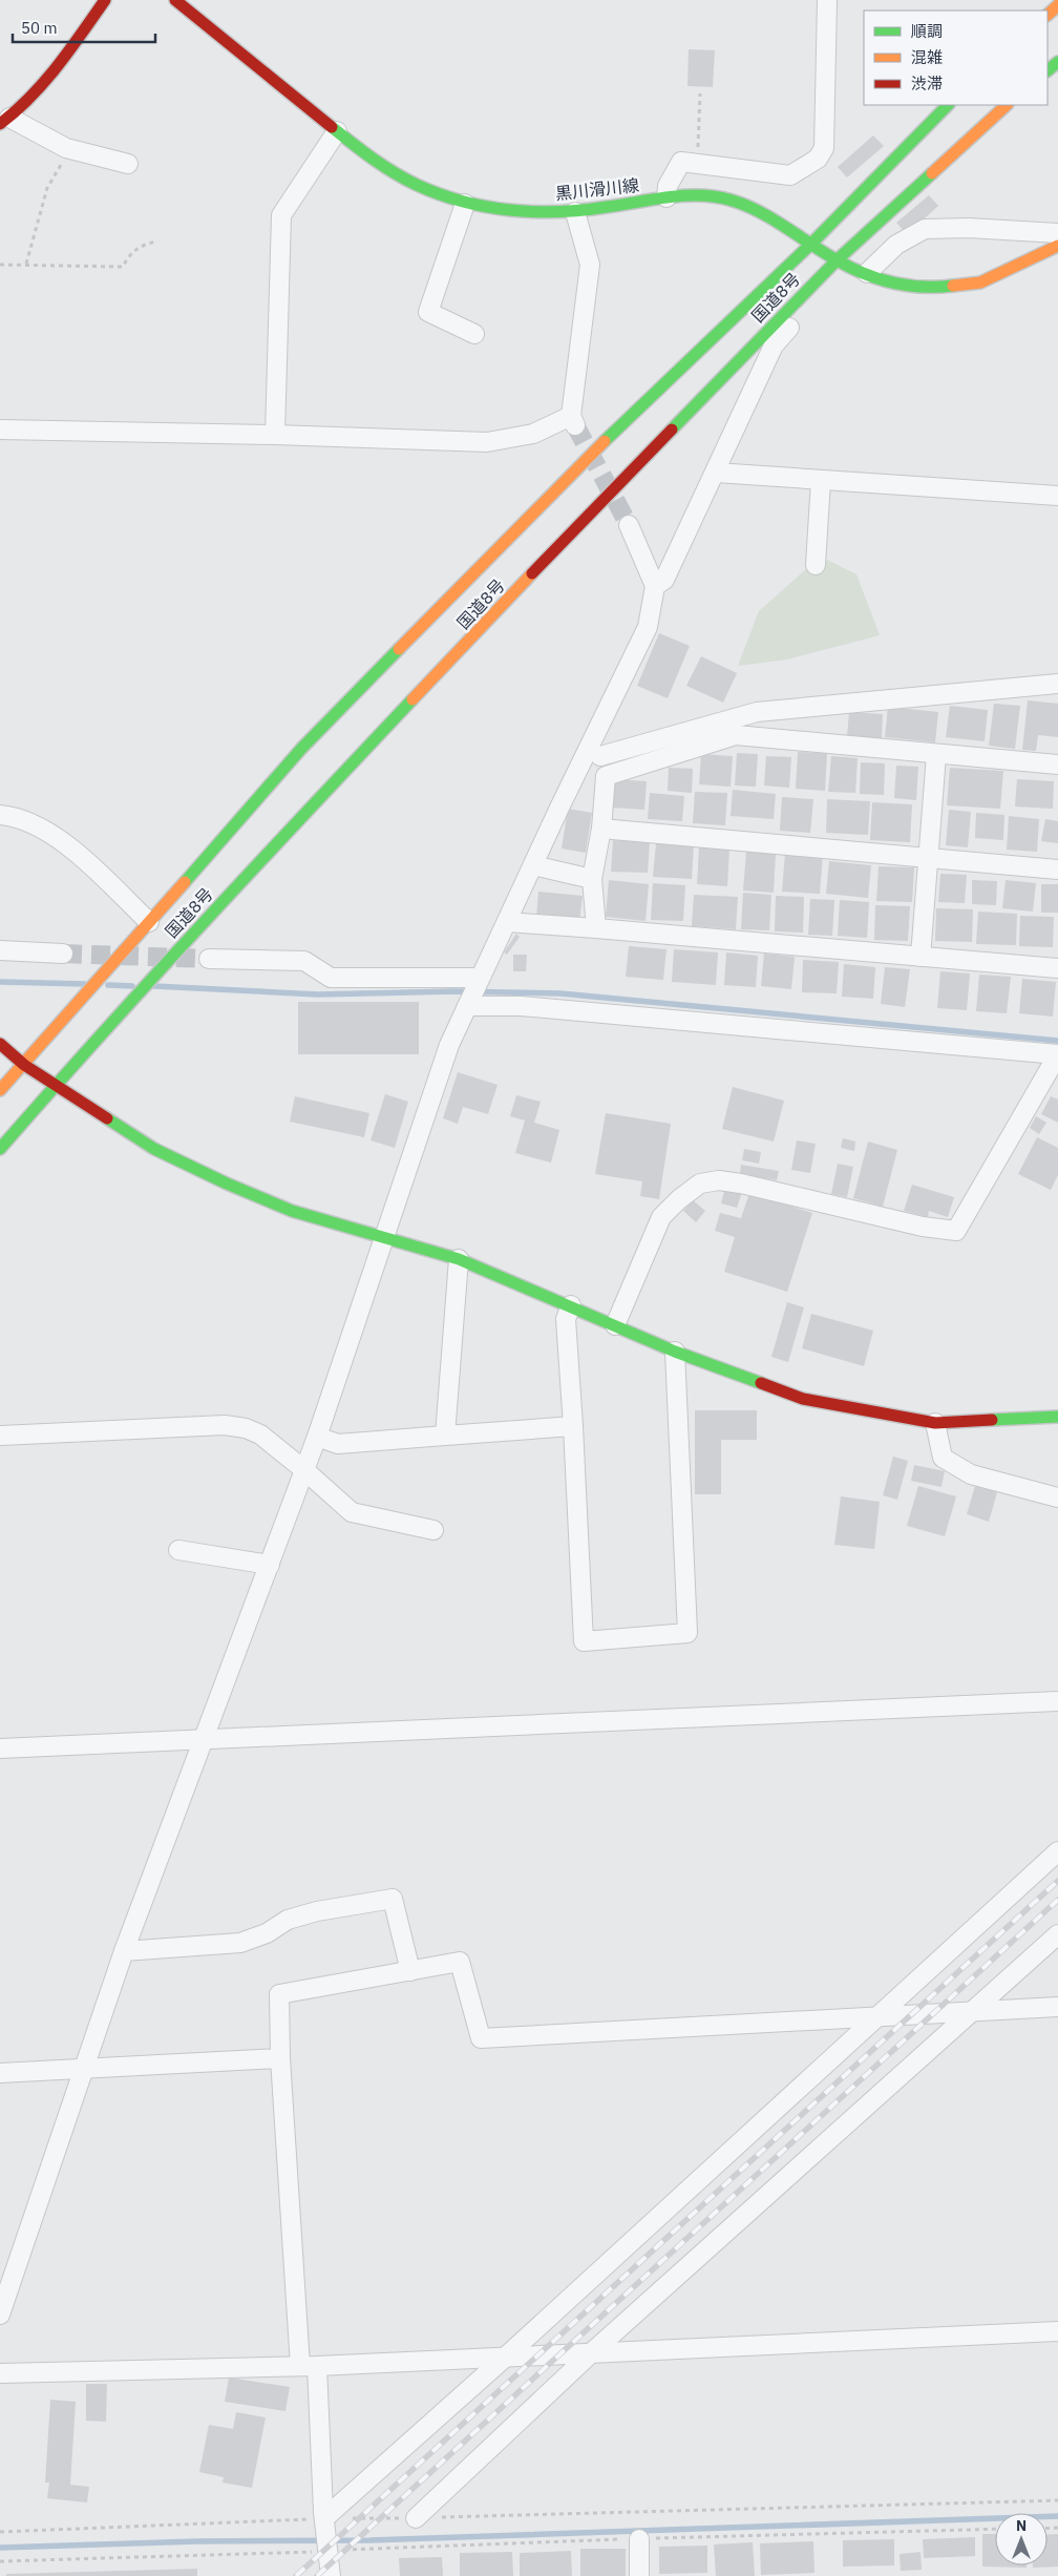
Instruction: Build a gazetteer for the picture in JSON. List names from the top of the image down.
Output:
{
  "streets": {
    "main road": ["黒川滑川線", "国道8号"]
  },
  "crossings": [
    ["黒川滑川線", "国道8号"]
  ],
  "legend": ["順調", "混雑", "渋滞"],
  "scale_bar": "50 m",
  "north": "top"
}
